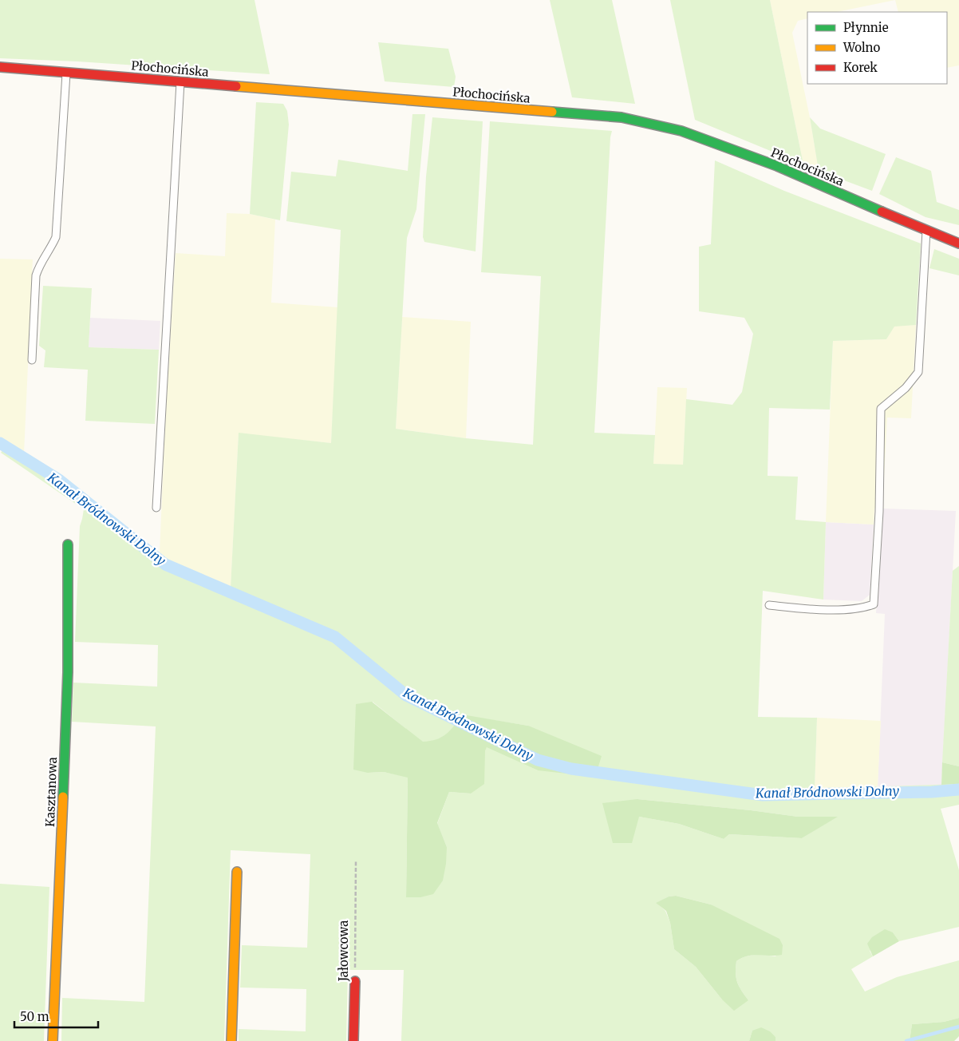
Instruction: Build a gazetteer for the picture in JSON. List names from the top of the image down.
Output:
{
  "streets": {
    "main road": ["Płochocińska", "Kasztanowa", "Jałowcowa"]
  },
  "water": ["Kanał Bródnowski Dolny"],
  "legend": ["Płynnie", "Wolno", "Korek"],
  "scale_bar": "50 m"
}
